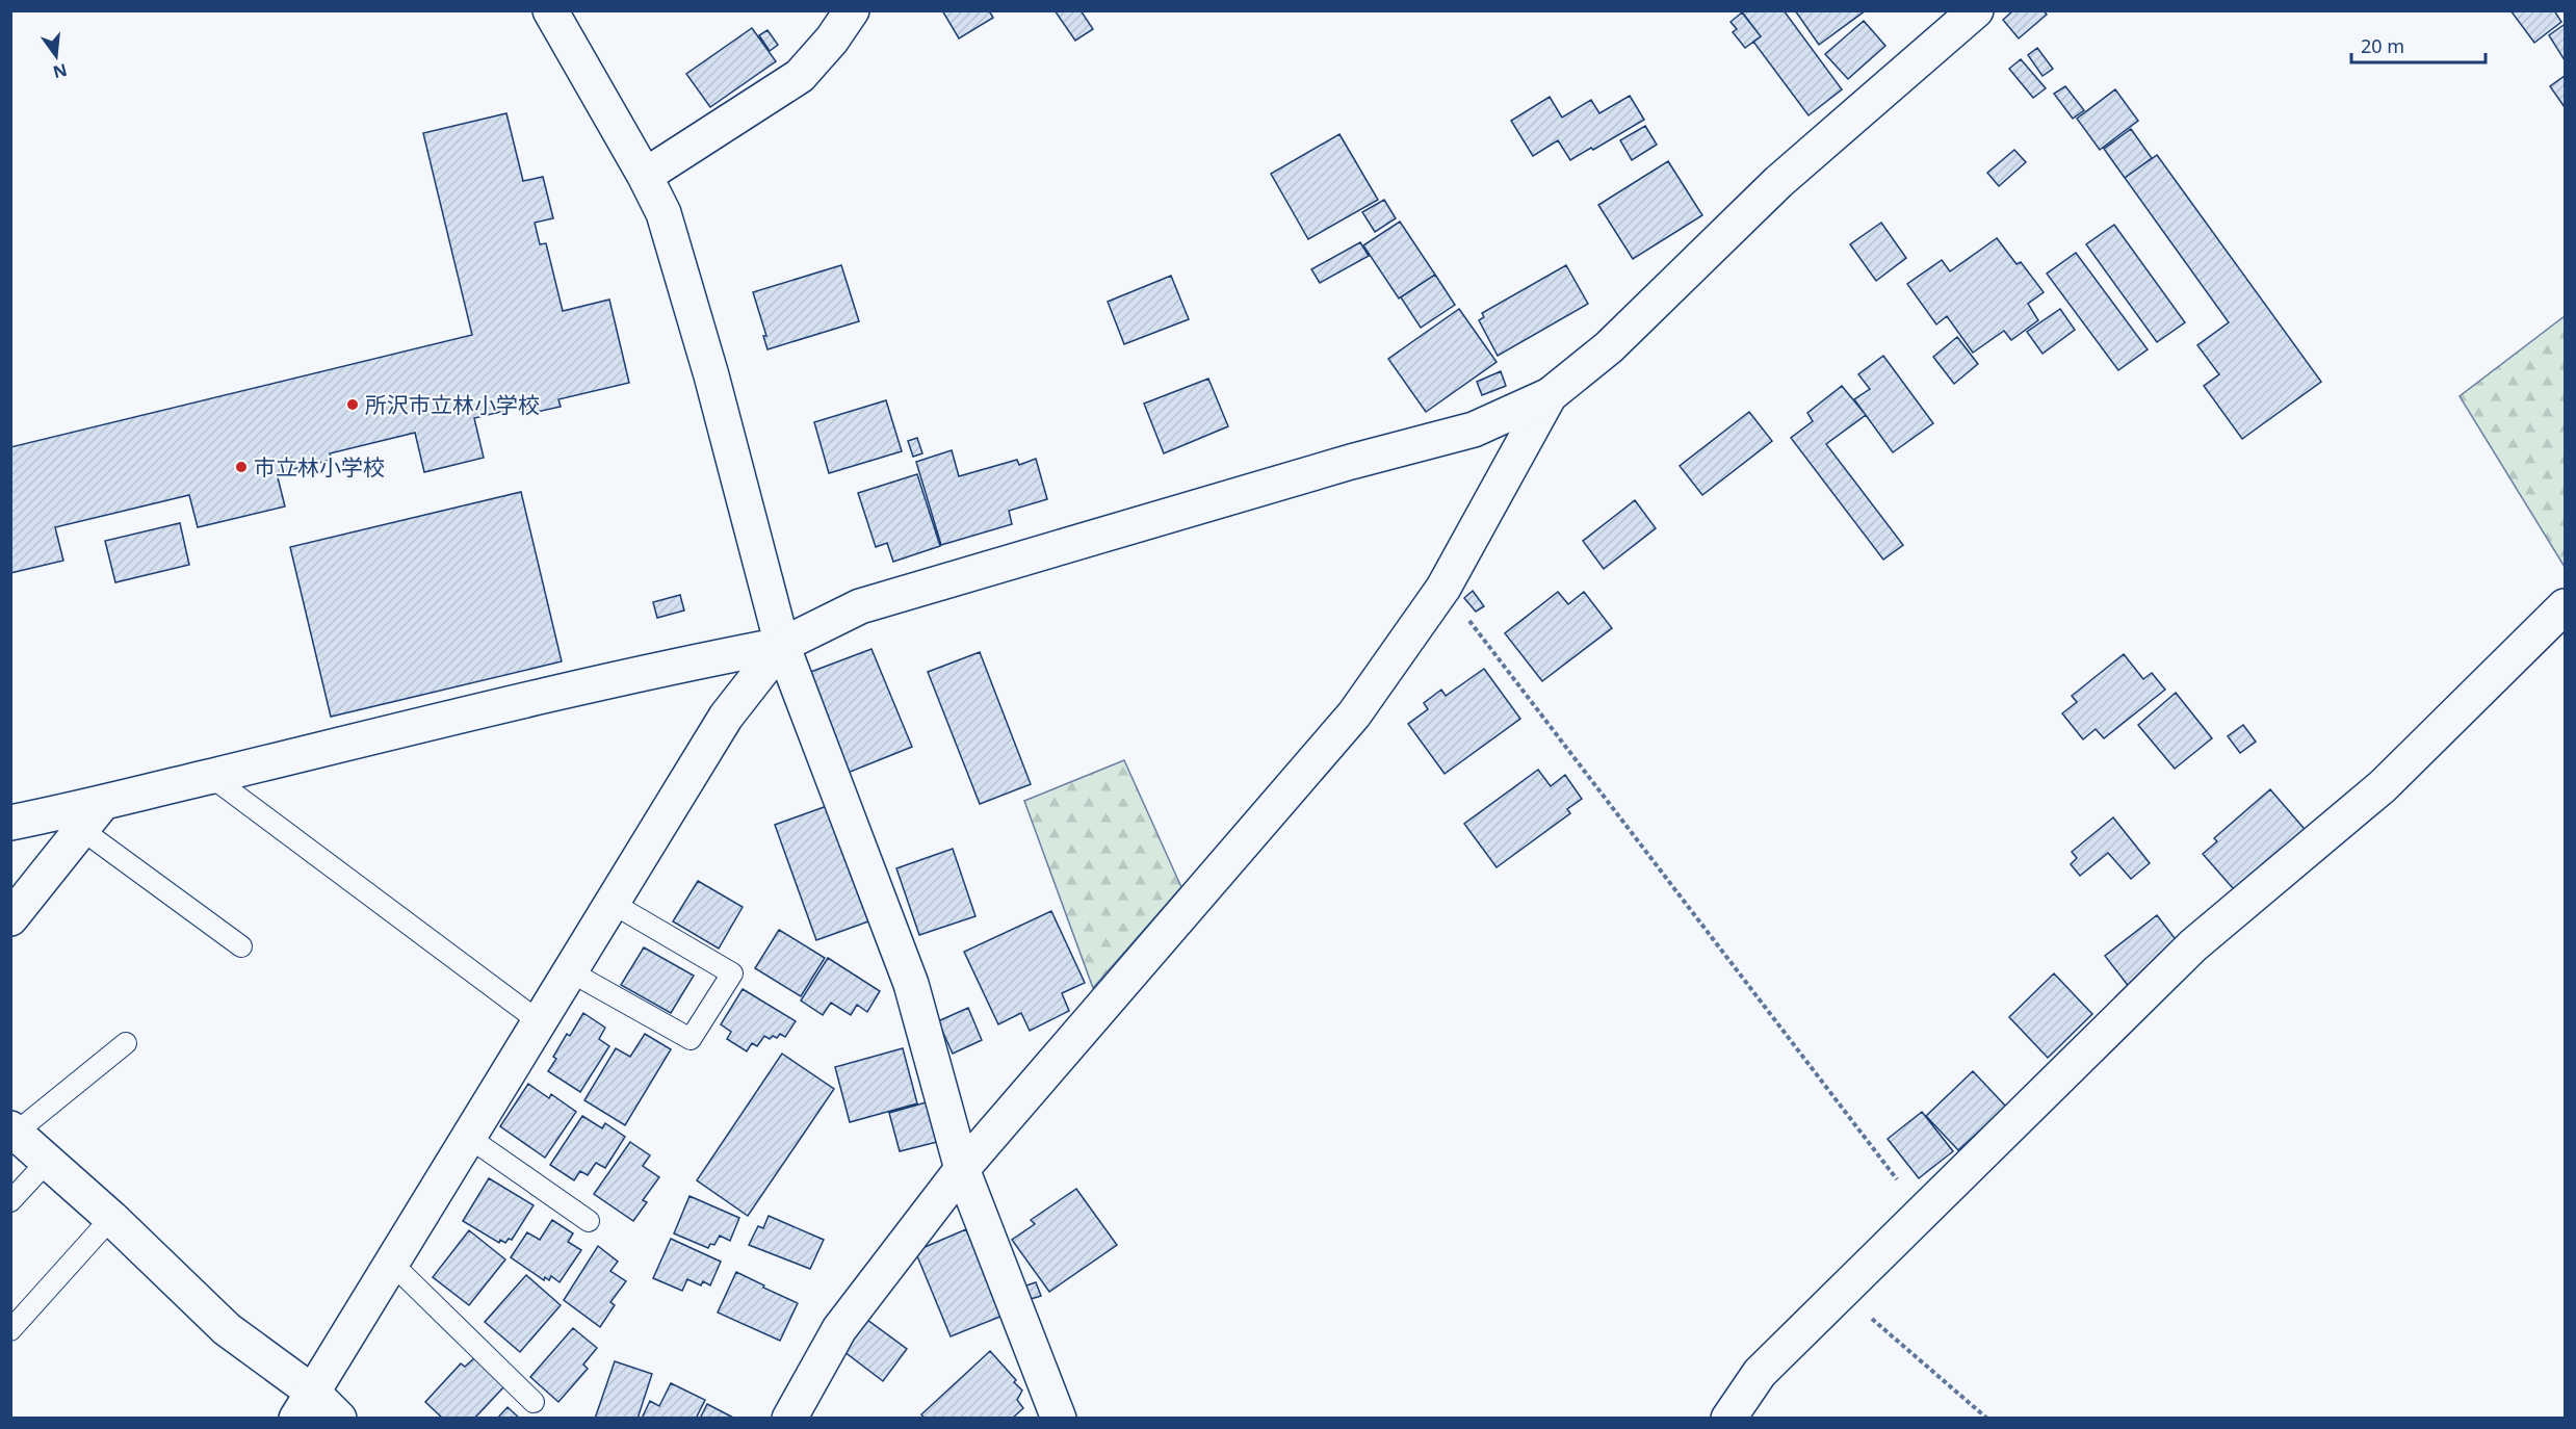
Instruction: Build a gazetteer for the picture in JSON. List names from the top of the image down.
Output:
{
  "places": ["所沢市立林小学校", "市立林小学校"],
  "scale_bar": "20 m",
  "north": "bottom"
}
